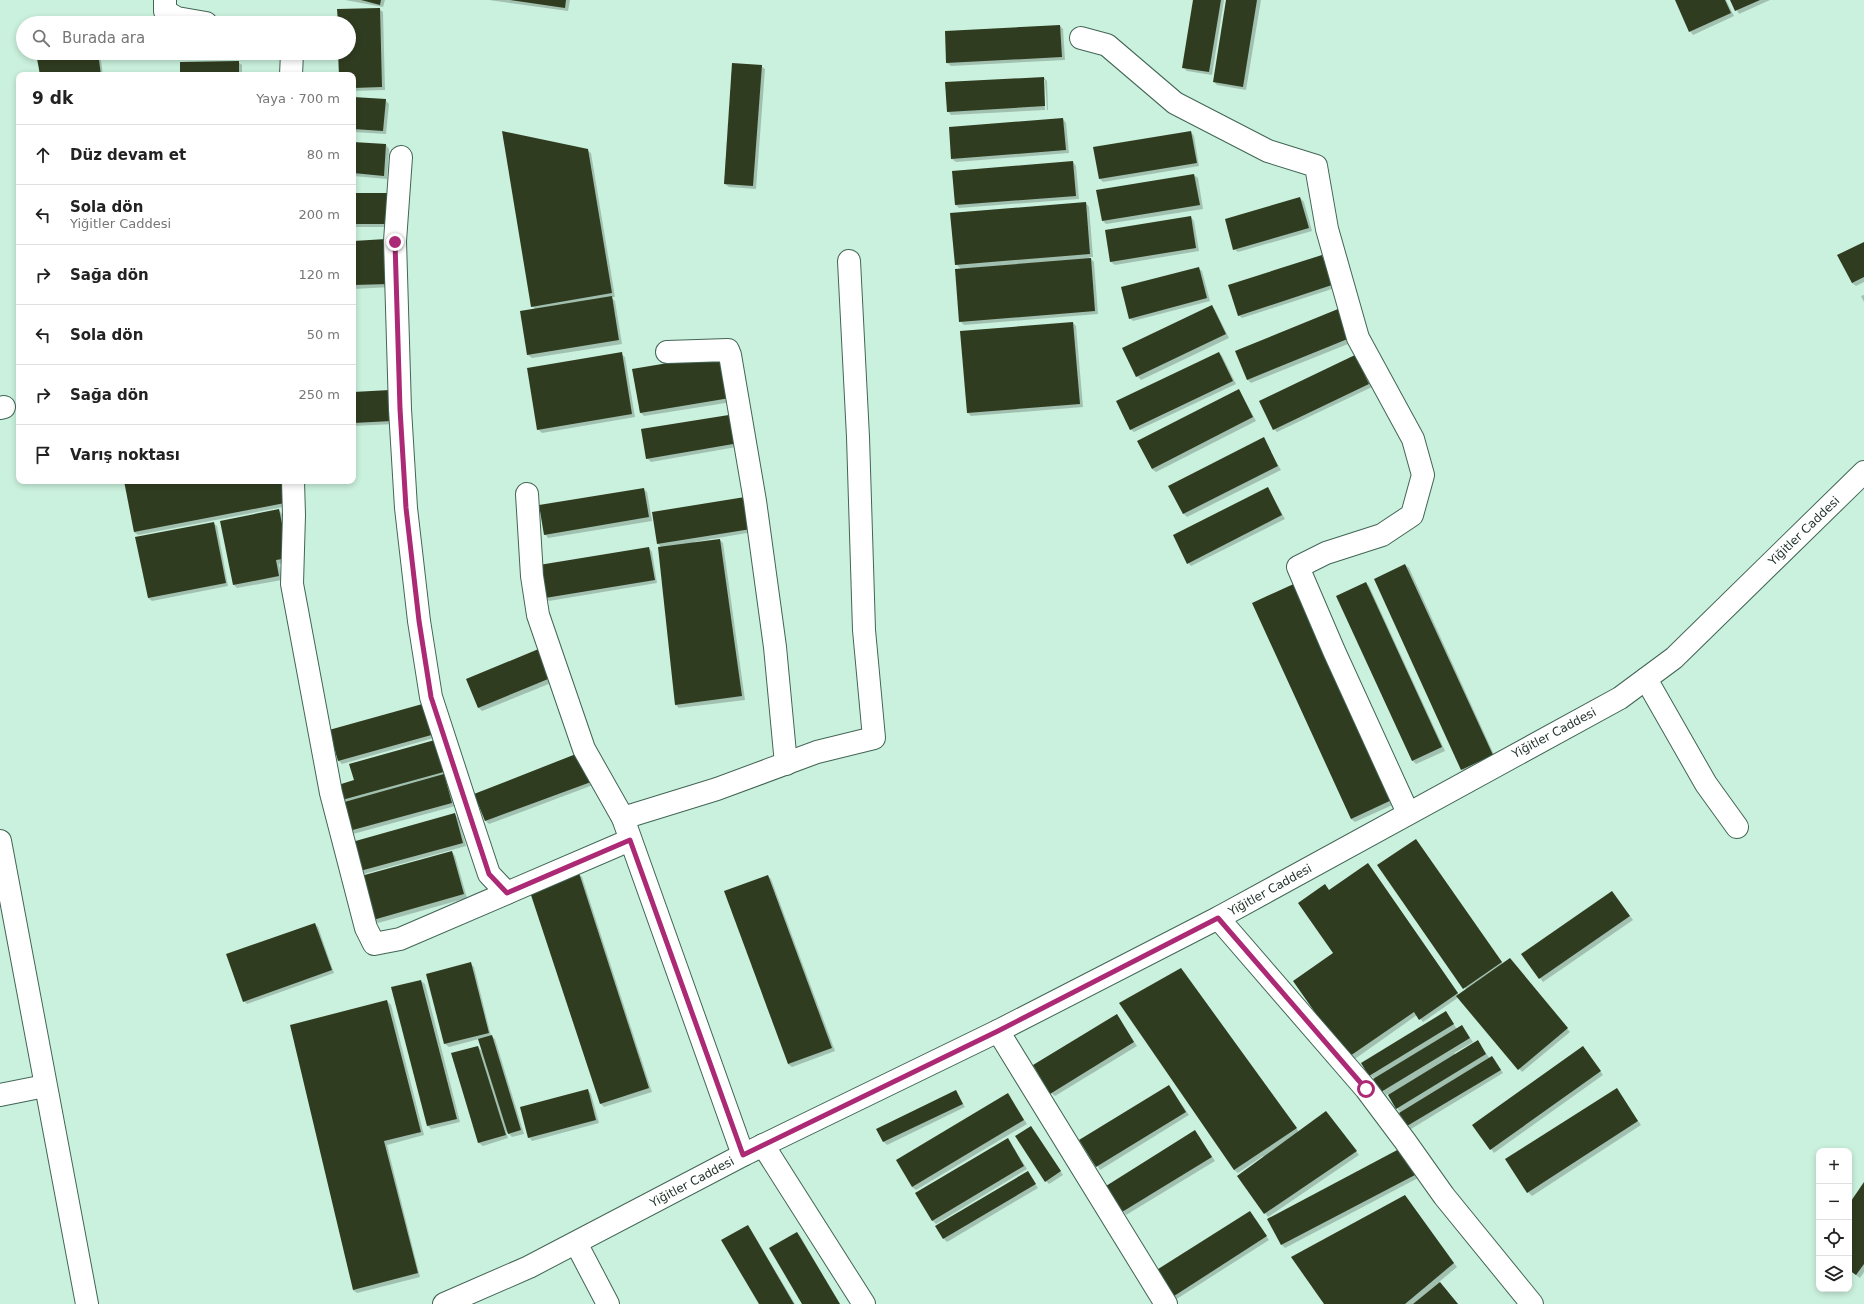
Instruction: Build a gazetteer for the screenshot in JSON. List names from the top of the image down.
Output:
{
  "streets": {
    "street": ["Yiğitler Caddesi"]
  },
  "page": {
    "search": "Burada ara",
    "heading": ["9 dk", "Yaya · 700 m"],
    "list": [
      ["Düz devam et", "80 m"],
      ["Sola dön", "Yiğitler Caddesi", "200 m"],
      ["Sağa dön", "120 m"],
      ["Sola dön", "50 m"],
      ["Sağa dön", "250 m"],
      "Varış noktası"
    ],
    "map_buttons": ["+", "−"]
  }
}
